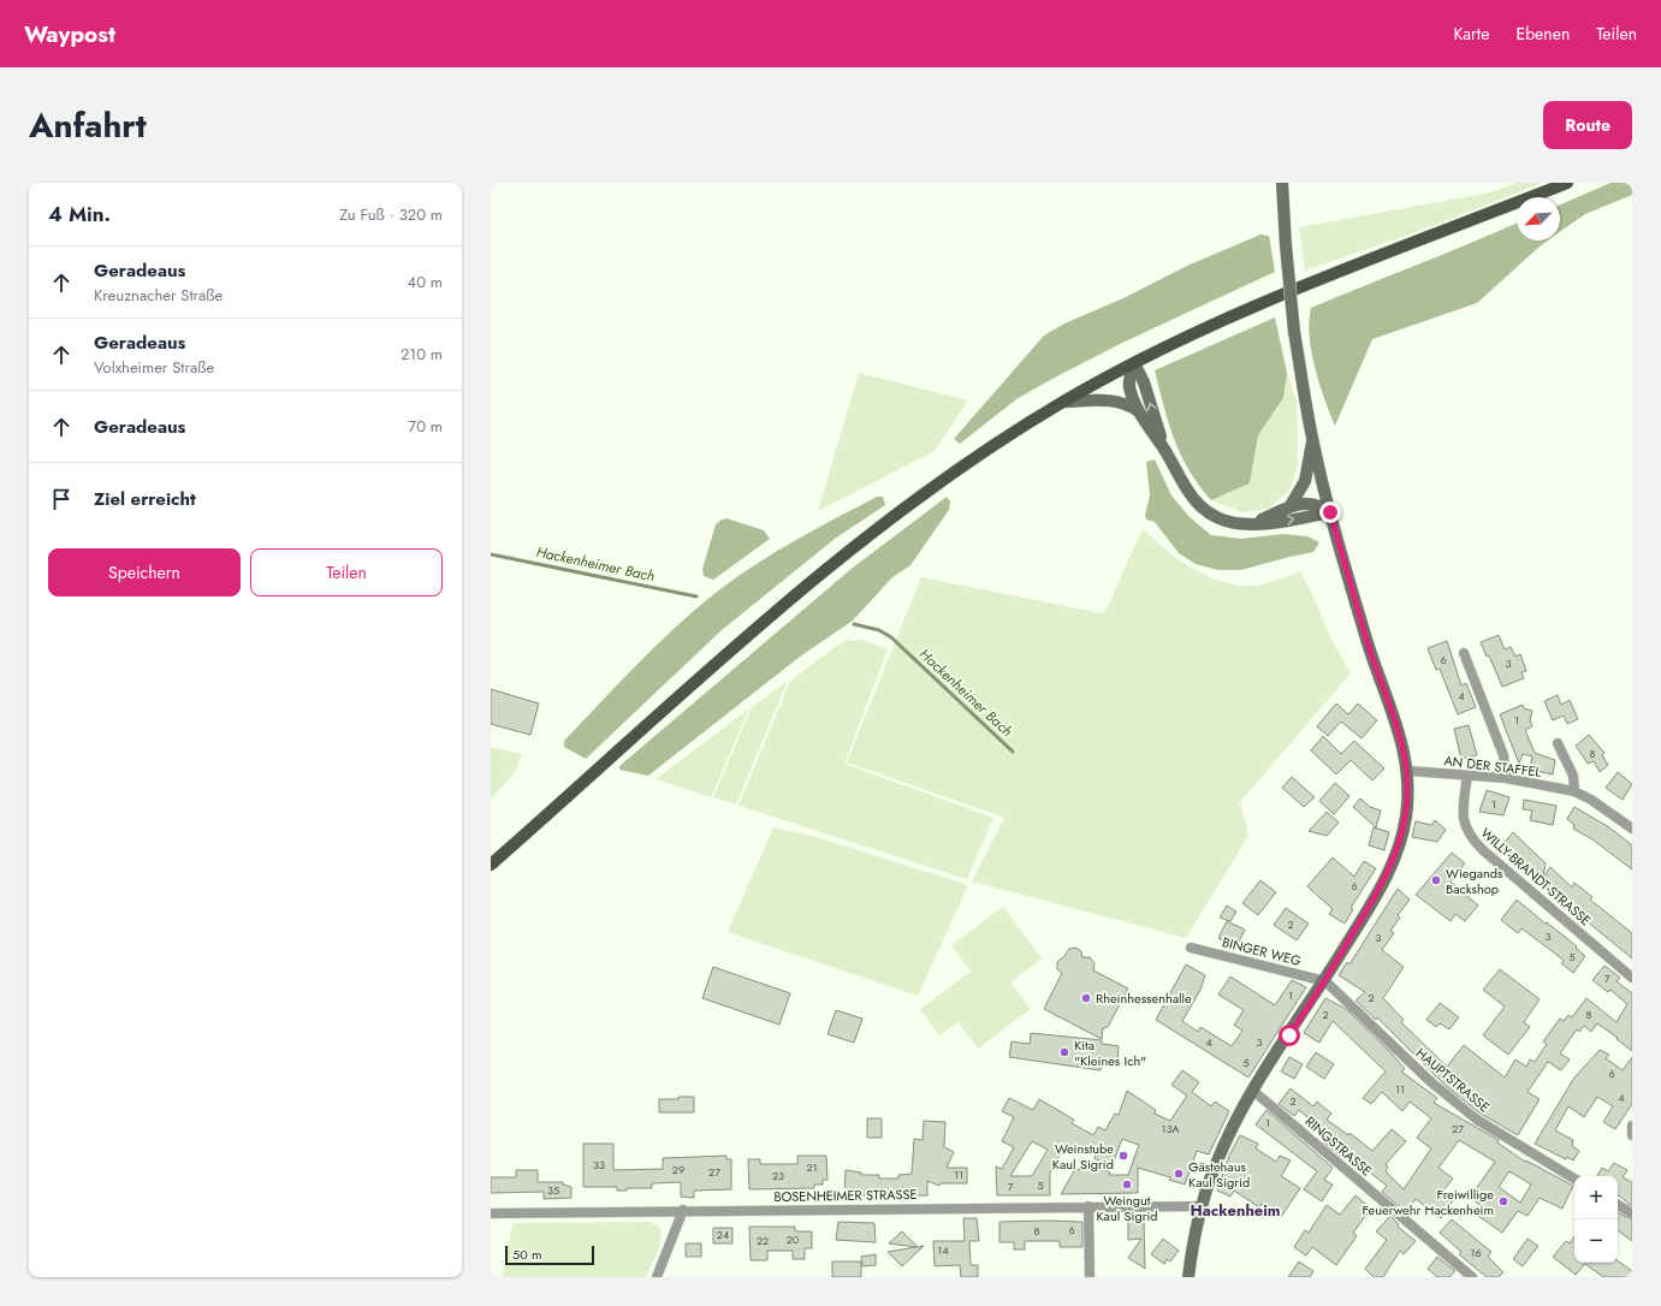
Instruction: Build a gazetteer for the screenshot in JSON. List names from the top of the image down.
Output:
{
  "streets": {
    "street": [
      "AN DER STAFFEL",
      "WILLY-BRANDT-STRASSE",
      "BINGER WEG",
      "HAUPTSTRASSE",
      "RINGSTRASSE",
      "BOSENHEIMER STRASSE"
    ]
  },
  "crossings": [
    ["AN DER STAFFEL", "WILLY-BRANDT-STRASSE"],
    ["BINGER WEG", "HAUPTSTRASSE"]
  ],
  "districts": ["Hackenheim"],
  "water": ["Hackenheimer Bach"],
  "places": [
    "Wiegands Backshop",
    "Rheinhessenhalle",
    "Kita \"Kleines Ich\"",
    "Weinstube Kaul Sigrid",
    "Gästehaus Kaul Sigrid",
    "Weingut Kaul Sigrid",
    "Freiwillige Feuerwehr Hackenheim"
  ],
  "house_numbers": [
    "6",
    "3",
    "4",
    "1",
    "8",
    "1",
    "6",
    "2",
    "3",
    "3",
    "5",
    "7",
    "1",
    "2",
    "2",
    "8",
    "4",
    "3",
    "5",
    "6",
    "11",
    "4",
    "2",
    "1",
    "13A",
    "27",
    "33",
    "21",
    "29",
    "27",
    "11",
    "23",
    "5",
    "7",
    "35",
    "6",
    "8",
    "24",
    "20",
    "22",
    "14",
    "16"
  ],
  "scale_bar": "50 m",
  "north": "bottom left",
  "page": {
    "header": "Waypost",
    "nav": ["Karte", "Ebenen", "Teilen"],
    "title": "Anfahrt",
    "buttons": [
      "Route",
      ["Speichern", "Teilen"]
    ],
    "heading": ["4 Min.", "Zu Fuß · 320 m"],
    "list": [
      ["Geradeaus", "Kreuznacher Straße", "40 m"],
      ["Geradeaus", "Volxheimer Straße", "210 m"],
      ["Geradeaus", "70 m"],
      "Ziel erreicht"
    ],
    "map_buttons": ["+", "−"],
    "scale": "50 m"
  }
}
